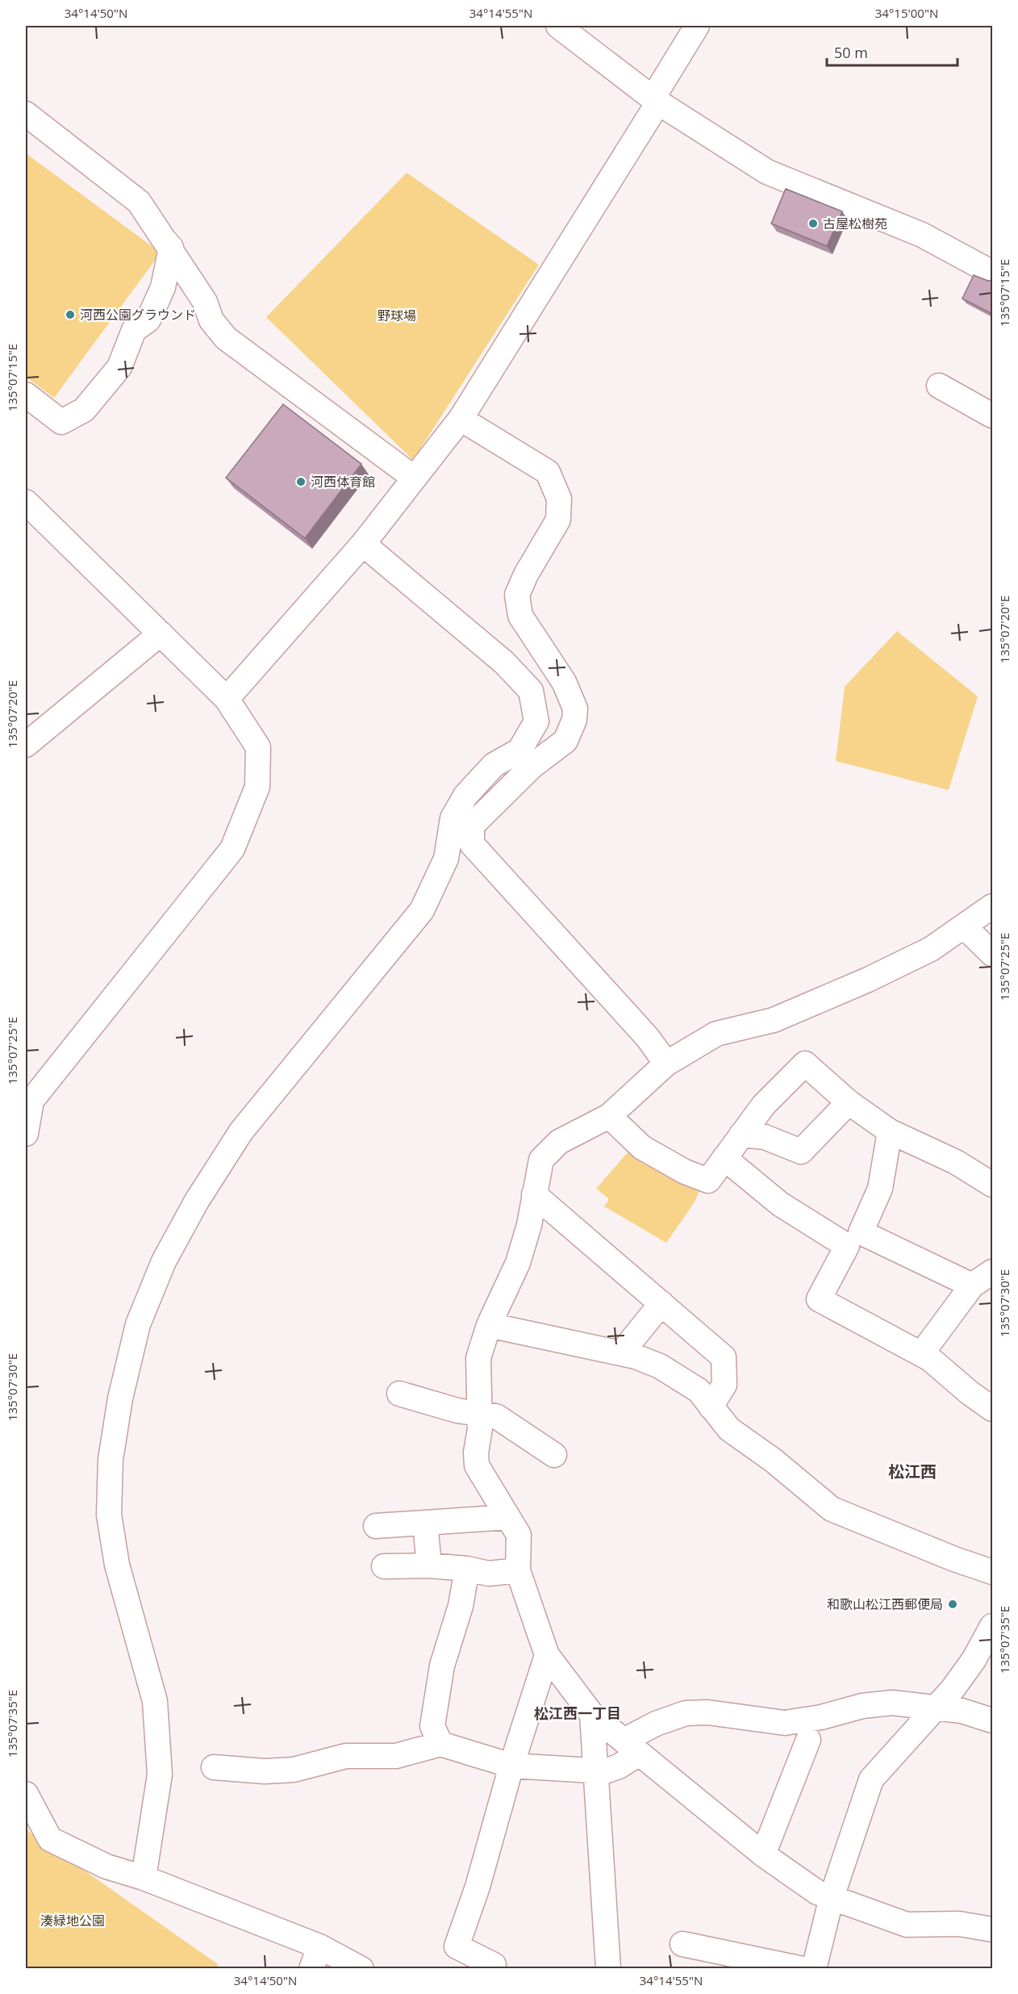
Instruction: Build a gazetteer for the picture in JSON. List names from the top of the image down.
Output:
{
  "districts": ["松江西", "松江西一丁目"],
  "parks": ["野球場", "湊緑地公園"],
  "places": [
    "古屋松樹苑",
    "河西公園グラウンド",
    "河西体育館",
    "和歌山松江西郵便局"
  ],
  "scale_bar": "50 m",
  "coordinates": [
    "34°14'50\"N",
    "34°14'55\"N",
    "34°15'00\"N",
    "135°07'15\"E",
    "135°07'20\"E",
    "135°07'25\"E",
    "135°07'30\"E",
    "135°07'35\"E"
  ]
}
